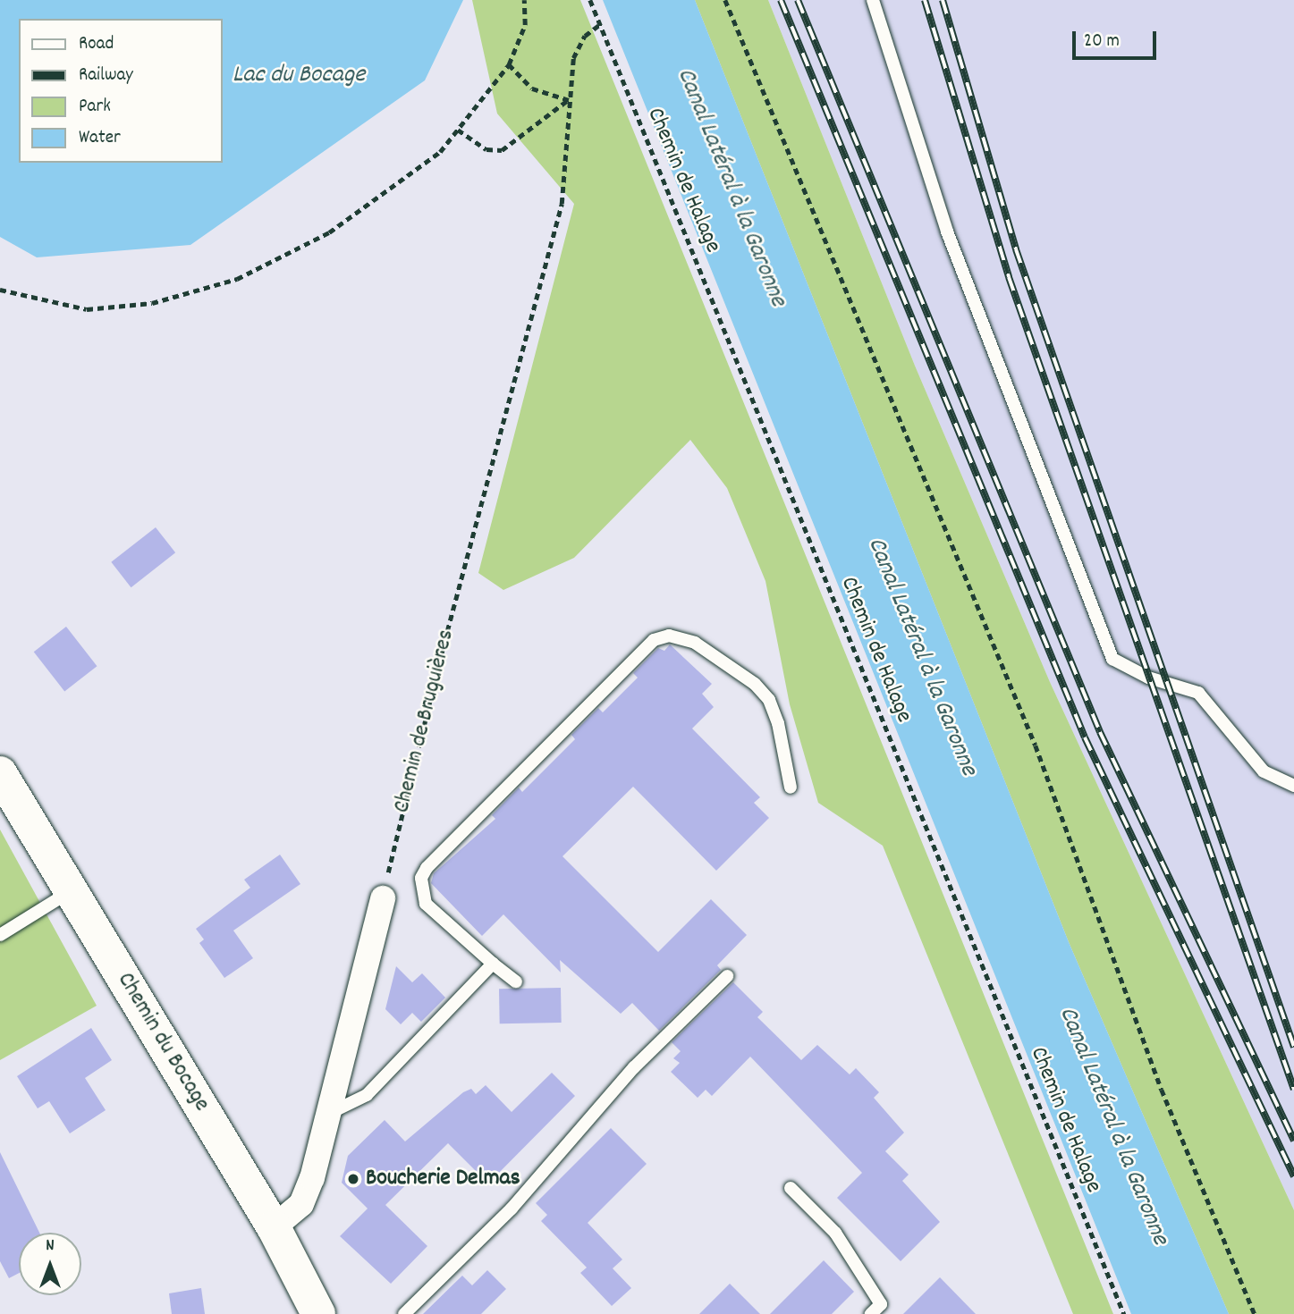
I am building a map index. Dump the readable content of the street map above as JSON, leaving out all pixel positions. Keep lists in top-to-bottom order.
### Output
{
  "streets": {
    "street": ["Chemin du Bocage"],
    "path": ["Chemin de Halage", "Chemin de Bruguières"]
  },
  "crossings": [
    ["Chemin de Halage", "Chemin de Bruguières"]
  ],
  "water": ["Lac du Bocage", "Canal Latéral à la Garonne"],
  "places": ["Boucherie Delmas"],
  "legend": [
    "Road",
    "Railway",
    "Park",
    "Water"
  ],
  "scale_bar": "20 m",
  "north": "top"
}
